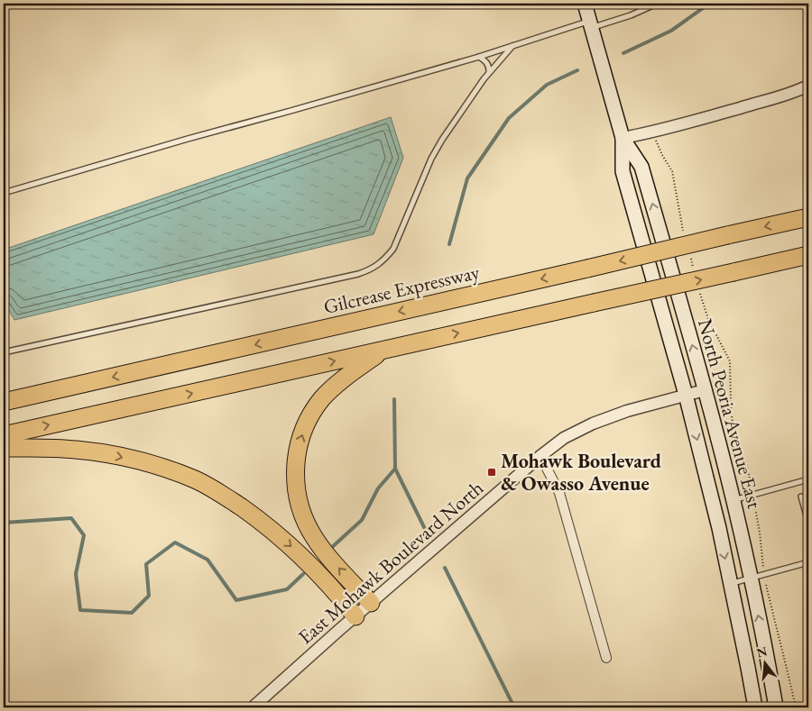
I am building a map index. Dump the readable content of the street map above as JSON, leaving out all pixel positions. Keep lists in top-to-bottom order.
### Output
{
  "streets": {
    "highway": ["Gilcrease Expressway"],
    "main road": ["North Peoria Avenue East"],
    "street": ["East Mohawk Boulevard North"]
  },
  "crossings": [
    ["North Peoria Avenue East", "East Mohawk Boulevard North"]
  ],
  "places": {
    "transit": ["Mohawk Boulevard & Owasso Avenue"]
  },
  "north": "top"
}
